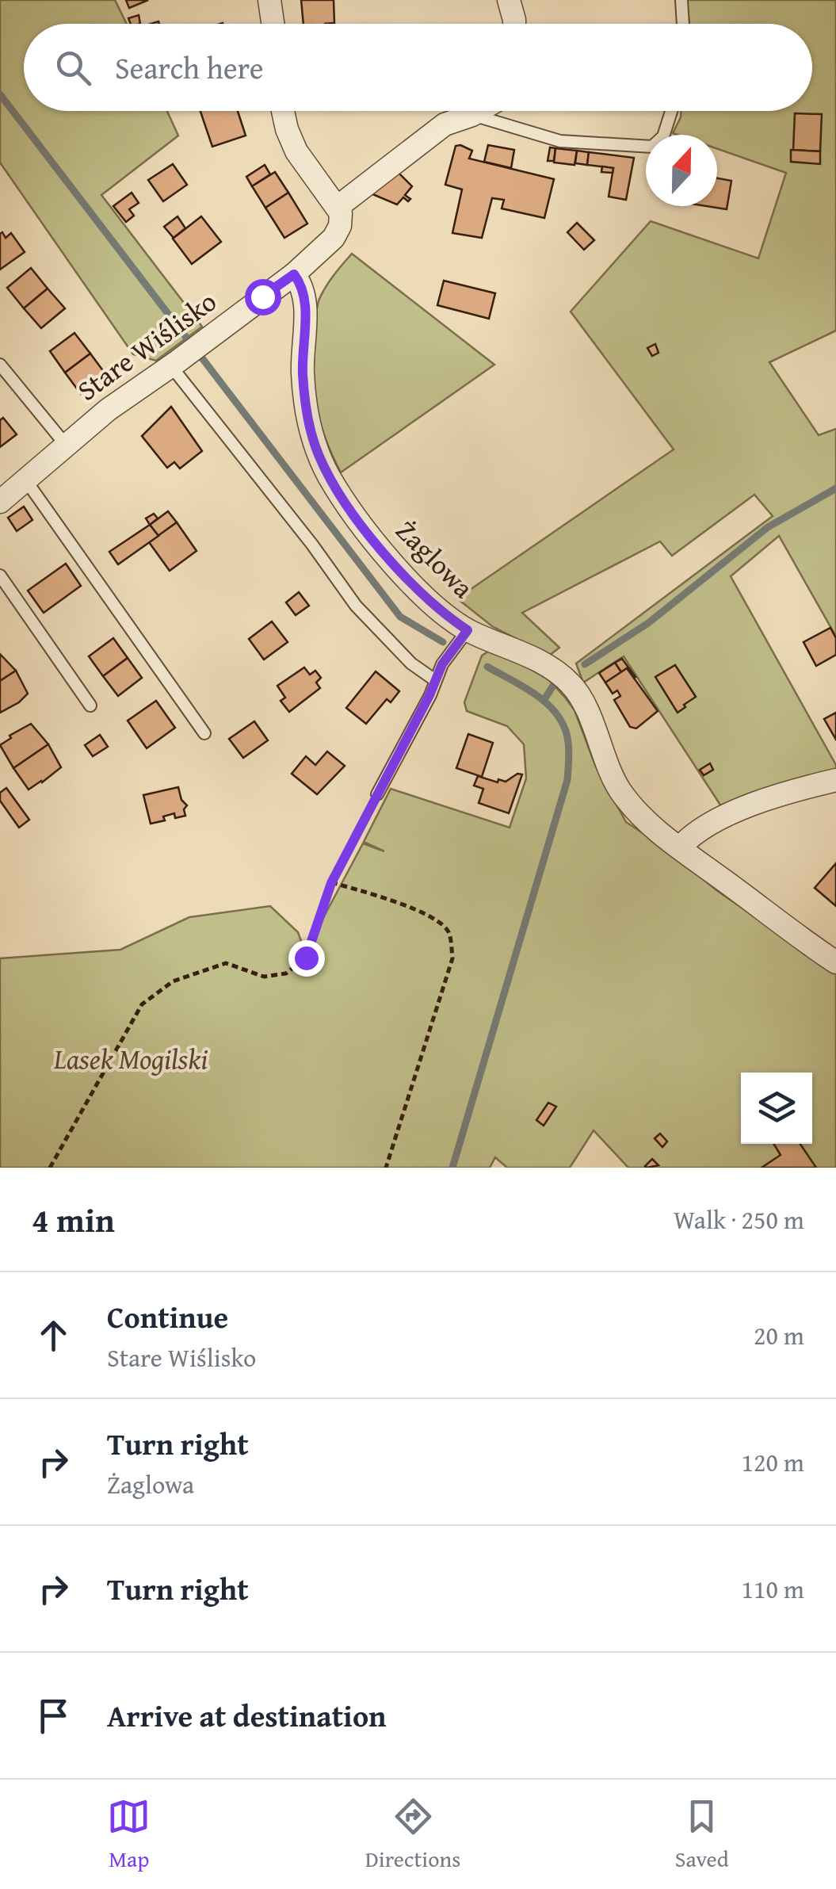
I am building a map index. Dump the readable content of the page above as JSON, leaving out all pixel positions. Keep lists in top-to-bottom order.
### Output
{
  "streets": {
    "street": ["Stare Wiślisko", "Żaglowa"]
  },
  "crossings": [
    ["Stare Wiślisko", "Żaglowa"]
  ],
  "parks": ["Lasek Mogilski"],
  "north": "top",
  "page": {
    "search": "Search here",
    "heading": ["4 min", "Walk · 250 m"],
    "list": [
      ["Continue", "Stare Wiślisko", "20 m"],
      ["Turn right", "Żaglowa", "120 m"],
      ["Turn right", "110 m"],
      "Arrive at destination"
    ],
    "nav": ["Map", "Directions", "Saved"]
  }
}
